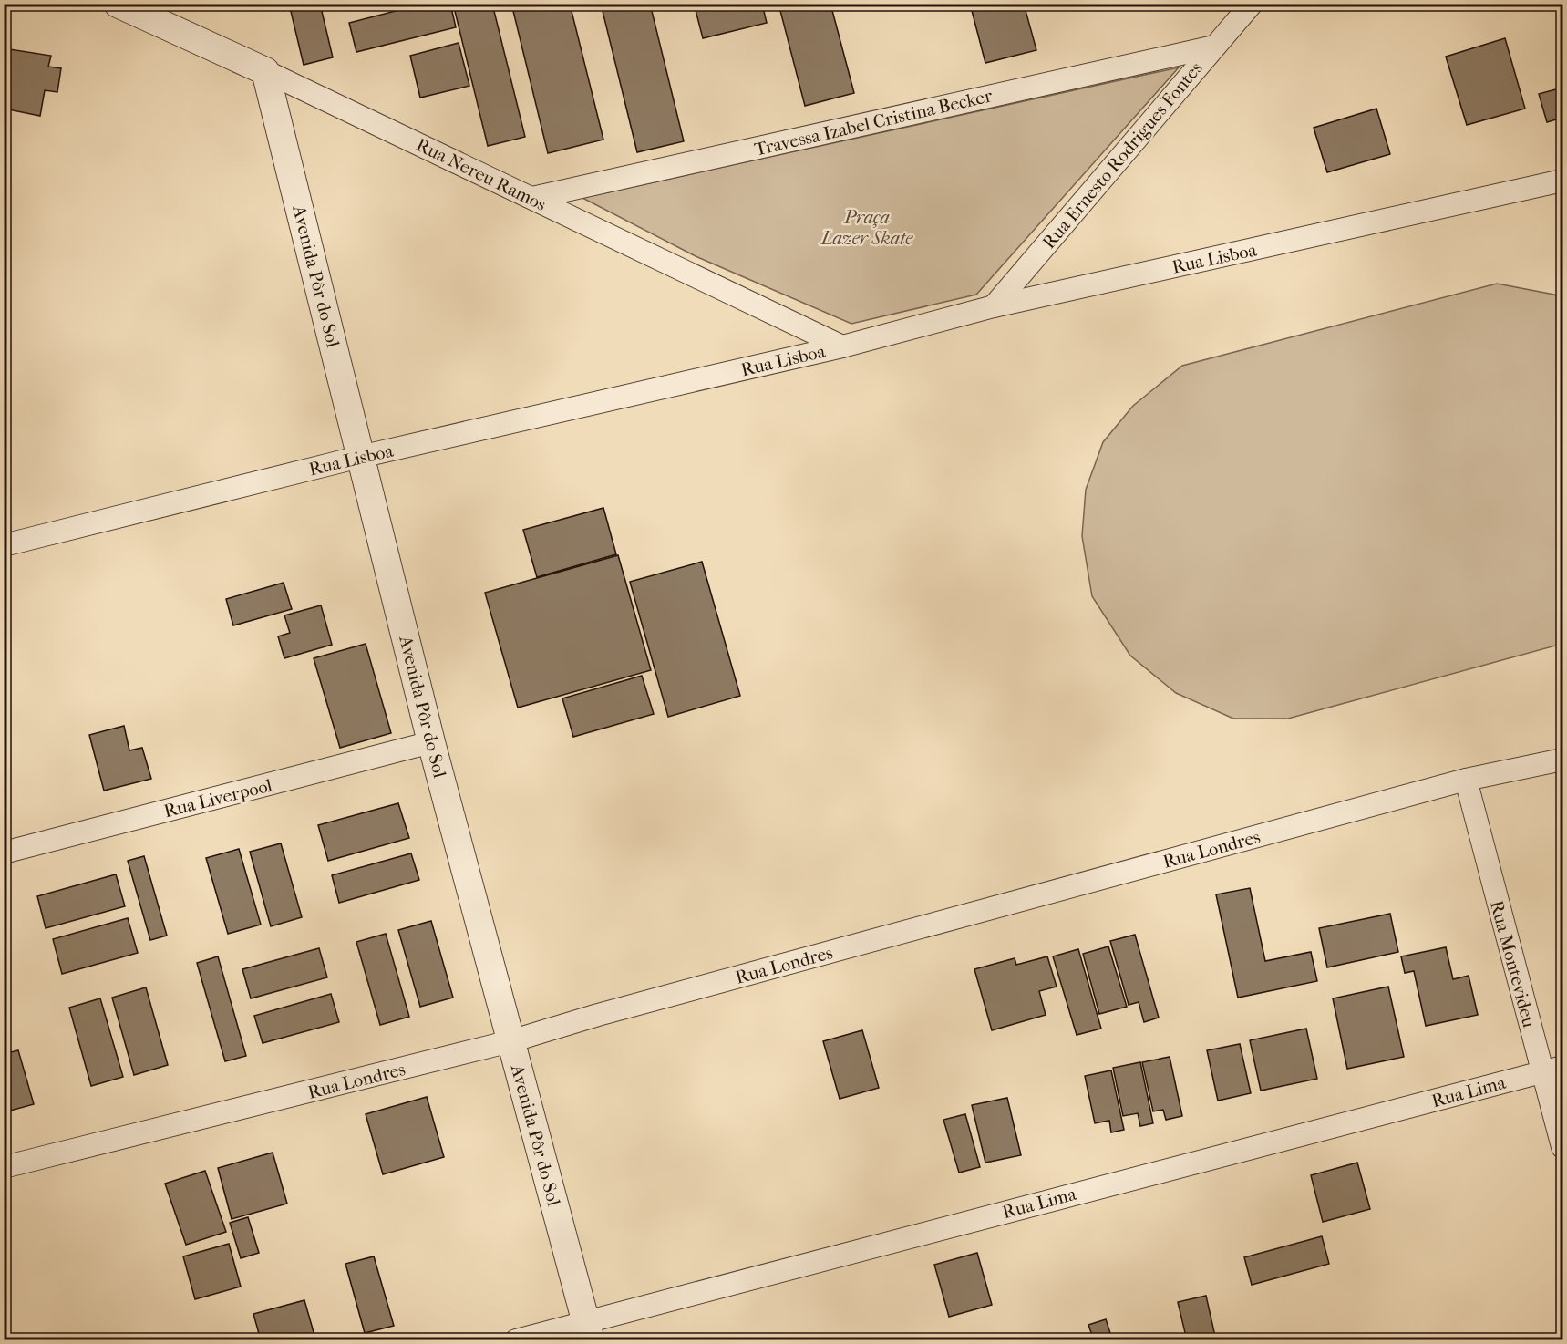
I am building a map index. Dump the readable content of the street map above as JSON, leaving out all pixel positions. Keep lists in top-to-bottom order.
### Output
{
  "streets": {
    "street": [
      "Travessa Izabel Cristina Becker",
      "Rua Ernesto Rodrigues Fontes",
      "Rua Nereu Ramos",
      "Rua Lisboa",
      "Avenida Pôr do Sol",
      "Rua Liverpool",
      "Rua Londres",
      "Rua Montevideu",
      "Rua Lima"
    ]
  },
  "crossings": [
    ["Travessa Izabel Cristina Becker", "Rua Ernesto Rodrigues Fontes"],
    ["Travessa Izabel Cristina Becker", "Rua Nereu Ramos"],
    ["Rua Ernesto Rodrigues Fontes", "Rua Lisboa"],
    ["Rua Nereu Ramos", "Rua Lisboa"],
    ["Rua Nereu Ramos", "Avenida Pôr do Sol"],
    ["Rua Lisboa", "Avenida Pôr do Sol"],
    ["Avenida Pôr do Sol", "Rua Liverpool"],
    ["Avenida Pôr do Sol", "Rua Londres"],
    ["Avenida Pôr do Sol", "Rua Lima"],
    ["Rua Londres", "Rua Montevideu"],
    ["Rua Montevideu", "Rua Lima"]
  ],
  "parks": ["Praça Lazer Skate"]
}
